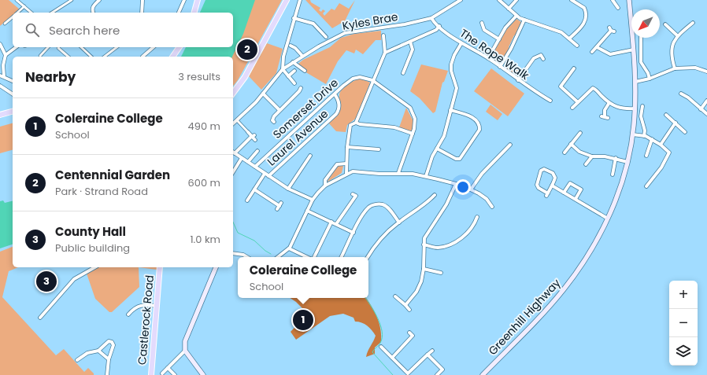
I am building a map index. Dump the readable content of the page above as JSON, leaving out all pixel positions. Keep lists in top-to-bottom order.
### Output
{
  "streets": {
    "main road": ["Greenhill Highway", "Castlerock Road"],
    "street": [
      "Kyles Brae",
      "The Rope Walk",
      "Somerset Drive",
      "Laurel Avenue"
    ]
  },
  "crossings": [
    ["Kyles Brae", "The Rope Walk"],
    ["Somerset Drive", "Laurel Avenue"]
  ],
  "north": "bottom left",
  "page": {
    "search": "Search here",
    "pins": ["2", "3", "1"],
    "heading": ["Nearby", "3 results"],
    "list": [
      {
        "mark": "1",
        "name": "Coleraine College",
        "note": "School",
        "value": "490 m"
      },
      {
        "mark": "2",
        "name": "Centennial Garden",
        "note": "Park · Strand Road",
        "value": "600 m"
      },
      {
        "mark": "3",
        "name": "County Hall",
        "note": "Public building",
        "value": "1.0 km"
      }
    ],
    "popup": ["Coleraine College", "School"],
    "map_buttons": ["+", "−"]
  }
}
